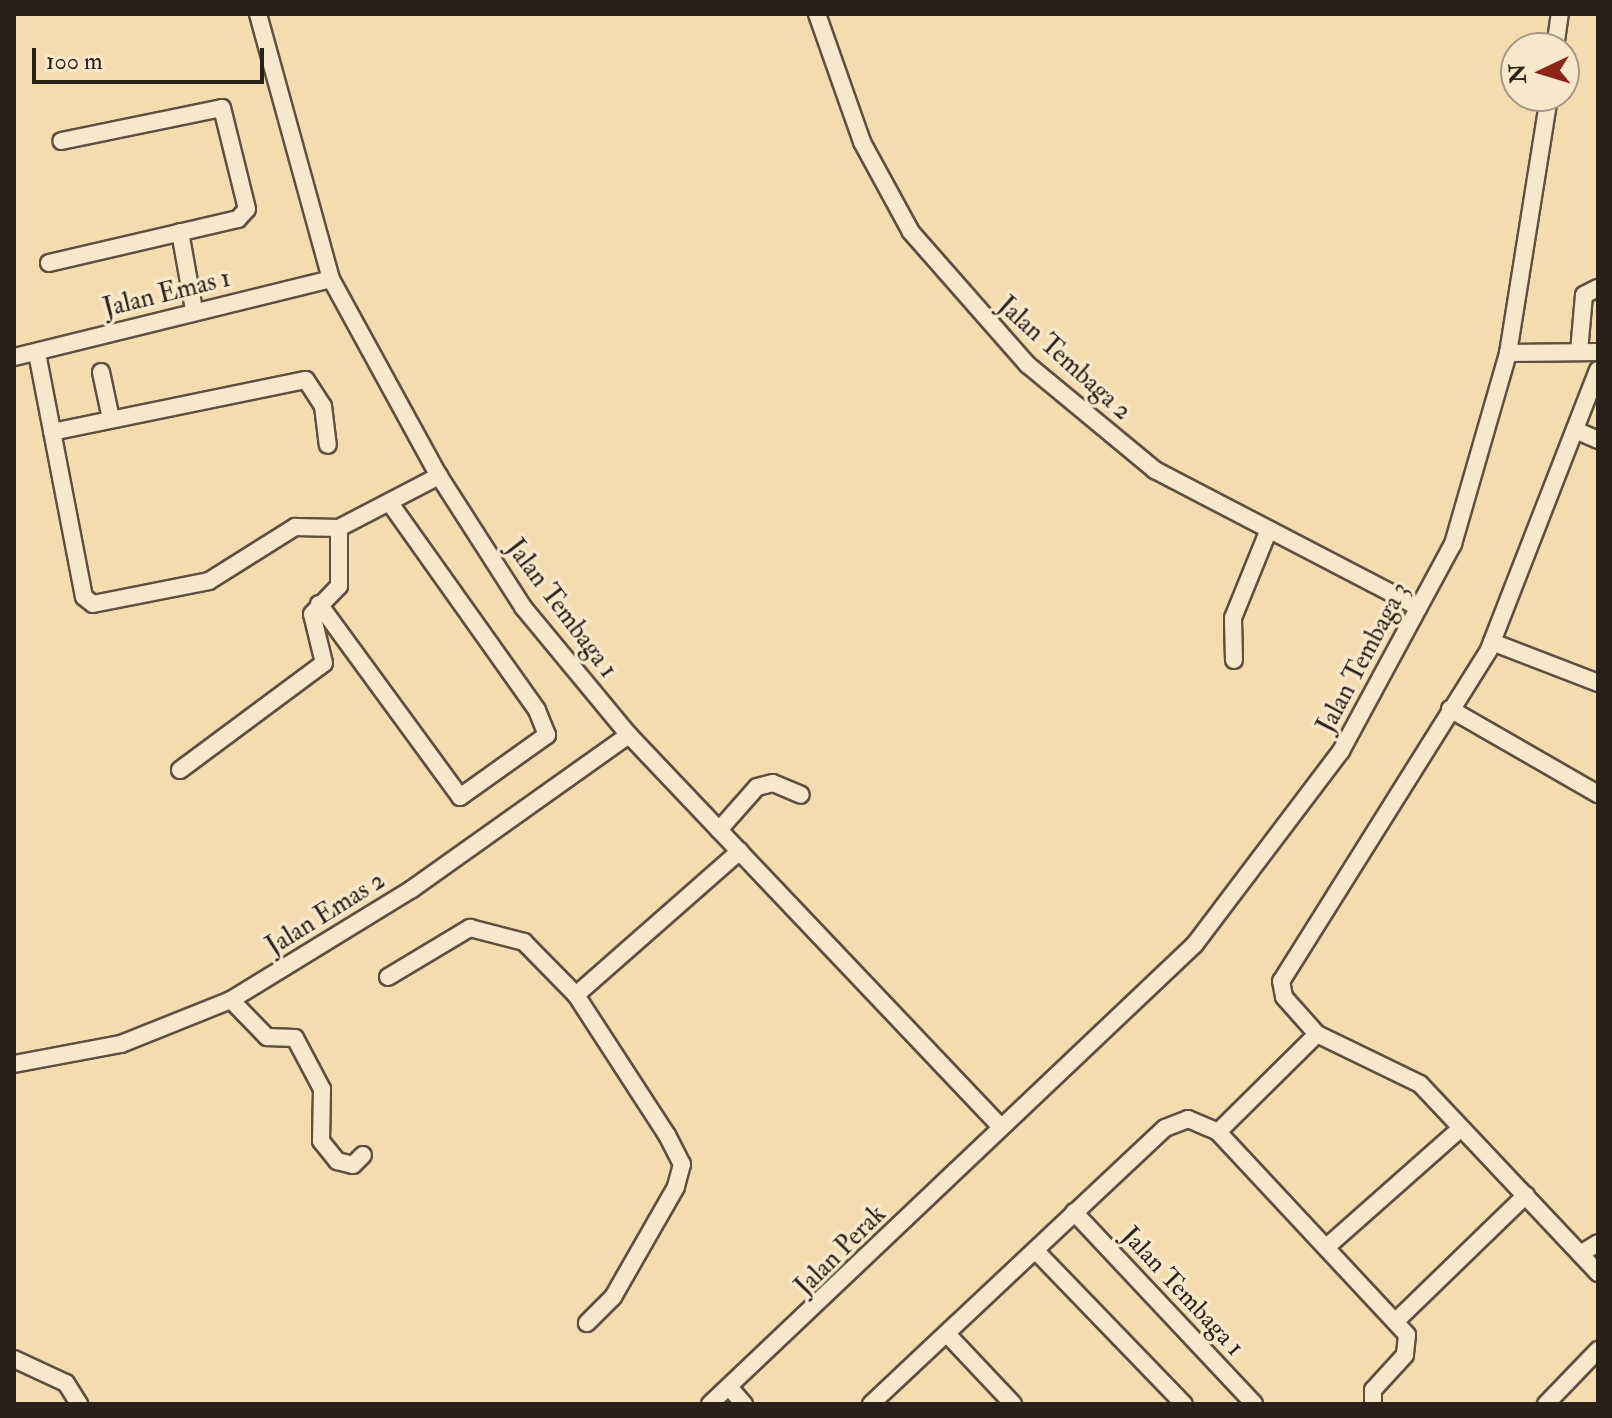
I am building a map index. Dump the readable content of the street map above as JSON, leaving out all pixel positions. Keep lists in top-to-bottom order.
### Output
{
  "streets": {
    "street": [
      "Jalan Emas 1",
      "Jalan Tembaga 2",
      "Jalan Tembaga 1",
      "Jalan Tembaga 3",
      "Jalan Emas 2",
      "Jalan Perak"
    ]
  },
  "crossings": [
    ["Jalan Emas 1", "Jalan Tembaga 1"],
    ["Jalan Tembaga 2", "Jalan Tembaga 3"],
    ["Jalan Tembaga 1", "Jalan Tembaga 3"],
    ["Jalan Tembaga 1", "Jalan Emas 2"],
    ["Jalan Tembaga 1", "Jalan Perak"],
    ["Jalan Tembaga 3", "Jalan Perak"]
  ],
  "scale_bar": "100 m",
  "north": "left"
}
